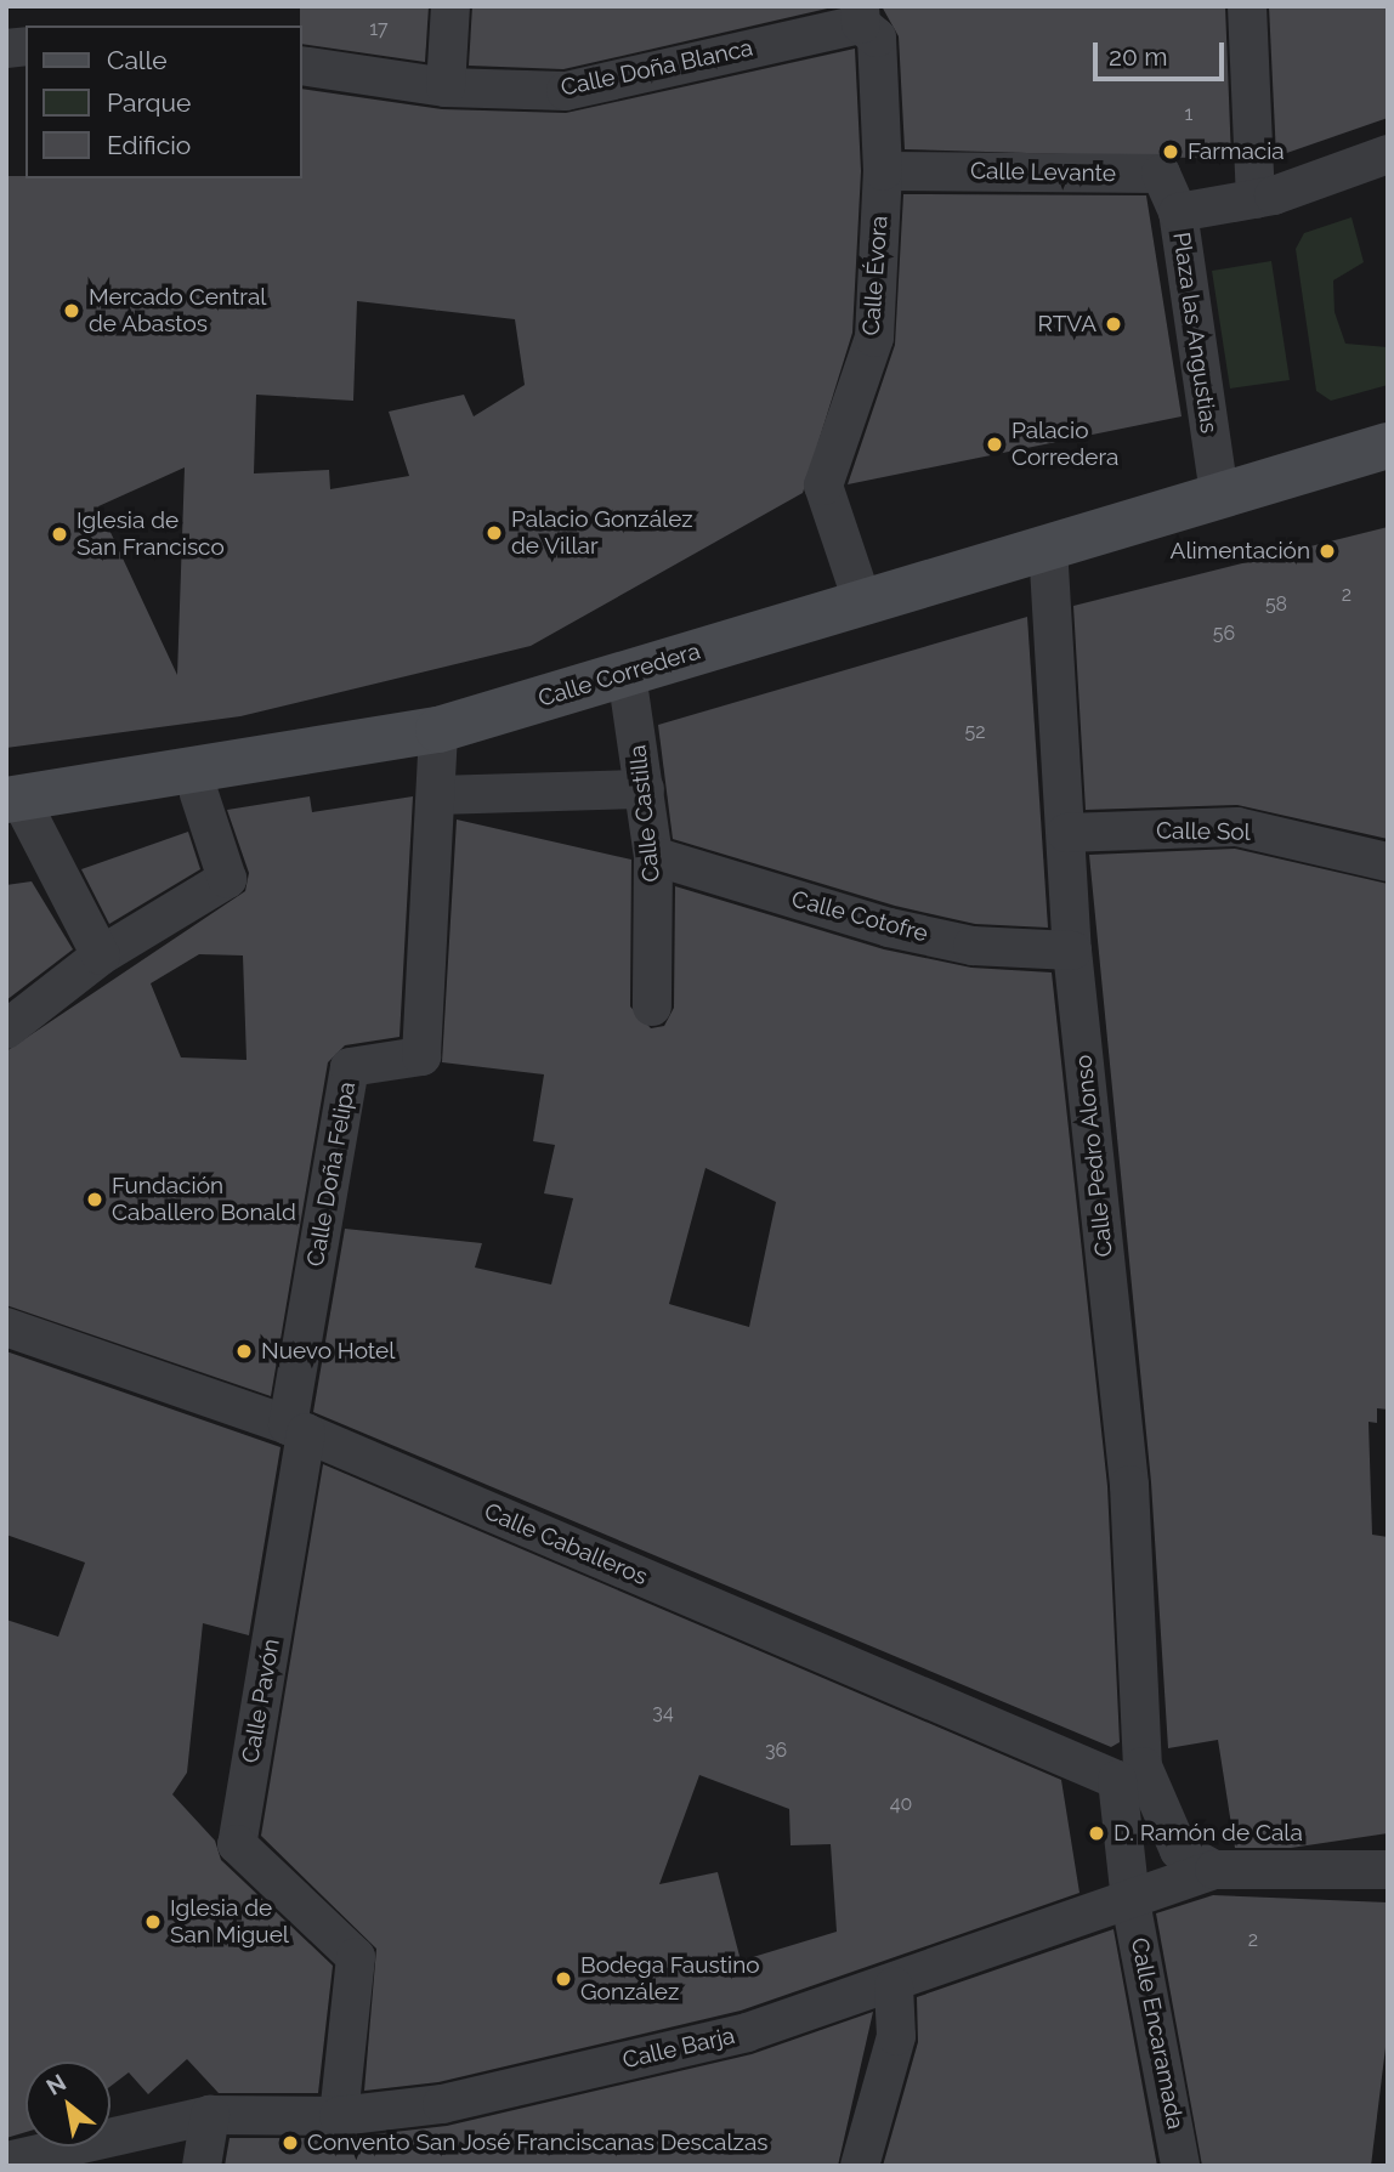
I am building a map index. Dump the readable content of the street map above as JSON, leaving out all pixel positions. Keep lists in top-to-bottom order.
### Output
{
  "streets": {
    "street": [
      "Calle Doña Blanca",
      "Calle Levante",
      "Calle Évora",
      "Plaza las Angustias",
      "Calle Corredera",
      "Calle Castilla",
      "Calle Sol",
      "Calle Cotofre",
      "Calle Pedro Alonso",
      "Calle Doña Felipa",
      "Calle Caballeros",
      "Calle Pavón",
      "Calle Encaramada",
      "Calle Barja"
    ]
  },
  "crossings": [
    ["Calle Doña Blanca", "Calle Évora"],
    ["Calle Levante", "Calle Évora"],
    ["Calle Levante", "Plaza las Angustias"],
    ["Plaza las Angustias", "Calle Corredera"],
    ["Calle Corredera", "Calle Castilla"],
    ["Calle Corredera", "Calle Pedro Alonso"],
    ["Calle Corredera", "Calle Doña Felipa"],
    ["Calle Castilla", "Calle Cotofre"],
    ["Calle Sol", "Calle Pedro Alonso"],
    ["Calle Cotofre", "Calle Pedro Alonso"],
    ["Calle Pedro Alonso", "Calle Caballeros"],
    ["Calle Pedro Alonso", "Calle Encaramada"],
    ["Calle Pedro Alonso", "Calle Barja"],
    ["Calle Doña Felipa", "Calle Caballeros"],
    ["Calle Doña Felipa", "Calle Pavón"],
    ["Calle Caballeros", "Calle Pavón"],
    ["Calle Pavón", "Calle Barja"],
    ["Calle Encaramada", "Calle Barja"]
  ],
  "places": [
    "Farmacia",
    "Mercado Central de Abastos",
    "RTVA",
    "Palacio Corredera",
    "Palacio González de Villar",
    "Iglesia de San Francisco",
    "Alimentación",
    "Fundación Caballero Bonald",
    "Nuevo Hotel",
    "D. Ramón de Cala",
    "Iglesia de San Miguel",
    "Bodega Faustino González",
    "Convento San José Franciscanas Descalzas"
  ],
  "house_numbers": [
    "17",
    "1",
    "2",
    "58",
    "56",
    "52",
    "34",
    "36",
    "40",
    "2"
  ],
  "legend": ["Calle", "Parque", "Edificio"],
  "scale_bar": "20 m",
  "north": "top left"
}
